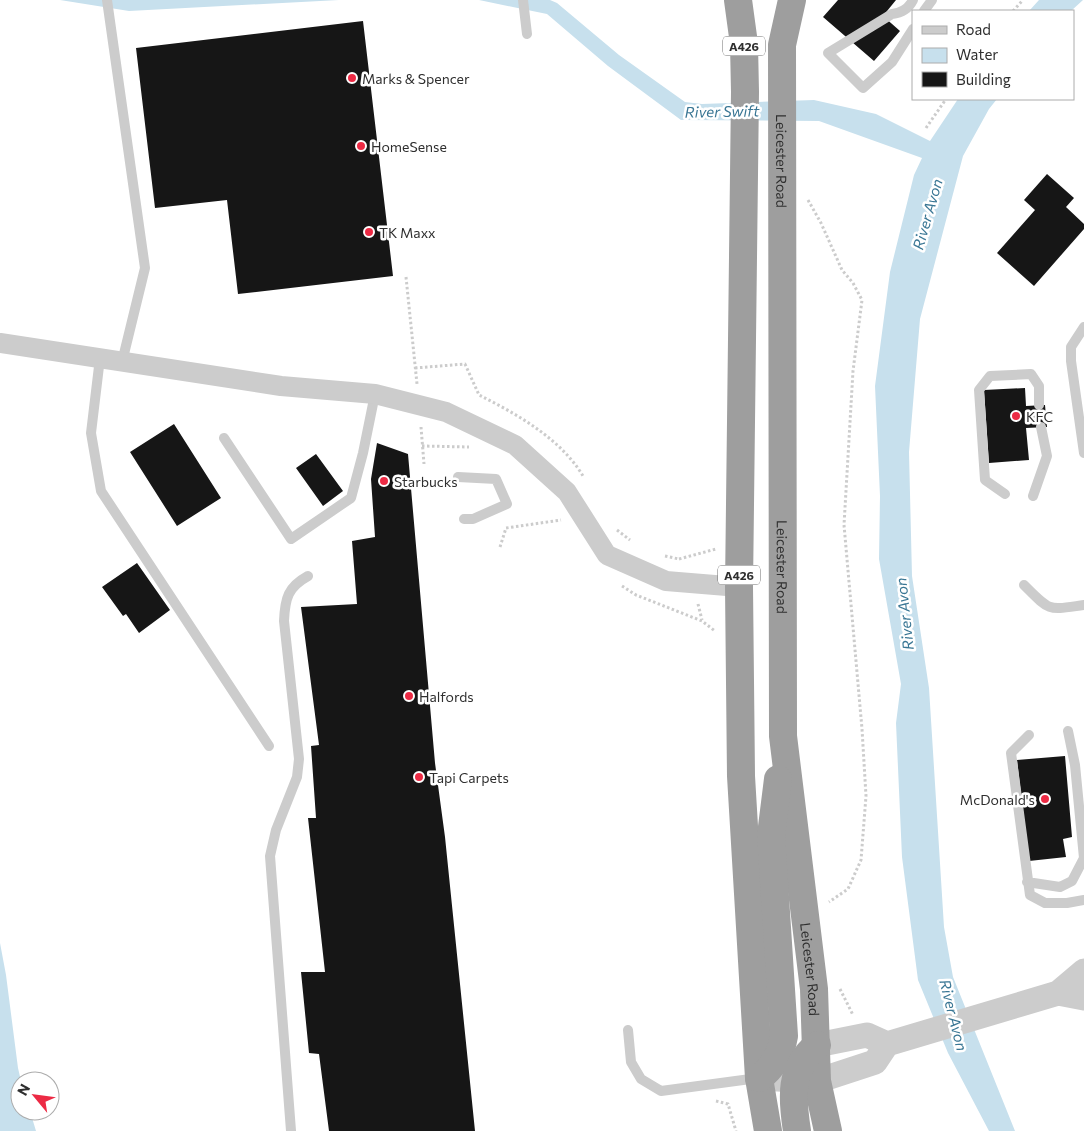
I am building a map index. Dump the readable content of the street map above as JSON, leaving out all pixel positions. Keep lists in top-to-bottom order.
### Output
{
  "streets": {
    "highway": ["A426", "Leicester Road"]
  },
  "water": ["River Swift", "River Avon"],
  "places": [
    "Marks & Spencer",
    "HomeSense",
    "TK Maxx",
    "KFC",
    "Starbucks",
    "Halfords",
    "Tapi Carpets",
    "McDonald's"
  ],
  "legend": ["Road", "Water", "Building"],
  "north": "top left"
}
